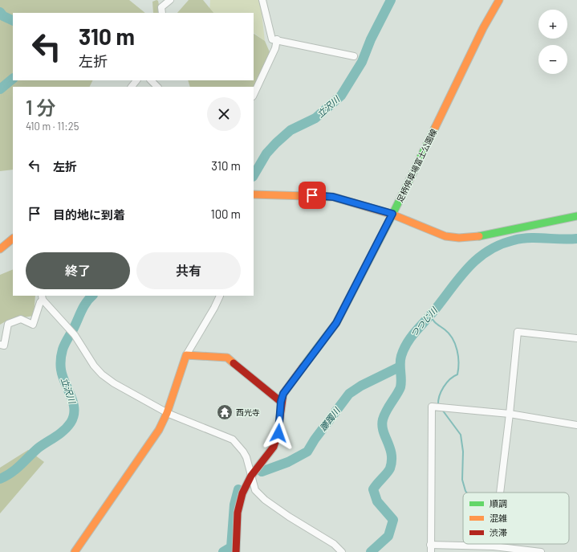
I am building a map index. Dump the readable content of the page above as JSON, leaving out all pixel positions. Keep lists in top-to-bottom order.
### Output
{
  "streets": {
    "street": ["足柄停車場富士公園線"]
  },
  "water": ["立沢川", "つつじ川", "躑躅川"],
  "places": {
    "temple": ["西光寺"]
  },
  "legend": ["順調", "混雑", "渋滞"],
  "page": {
    "map_buttons": ["+", "−"],
    "turn": ["310 m", "左折"],
    "heading": ["1 分", "410 m · 11:25"],
    "list": [
      {
        "name": "左折",
        "value": "310 m"
      },
      {
        "name": "目的地に到着",
        "value": "100 m"
      }
    ],
    "buttons": ["終了", "共有"]
  }
}
